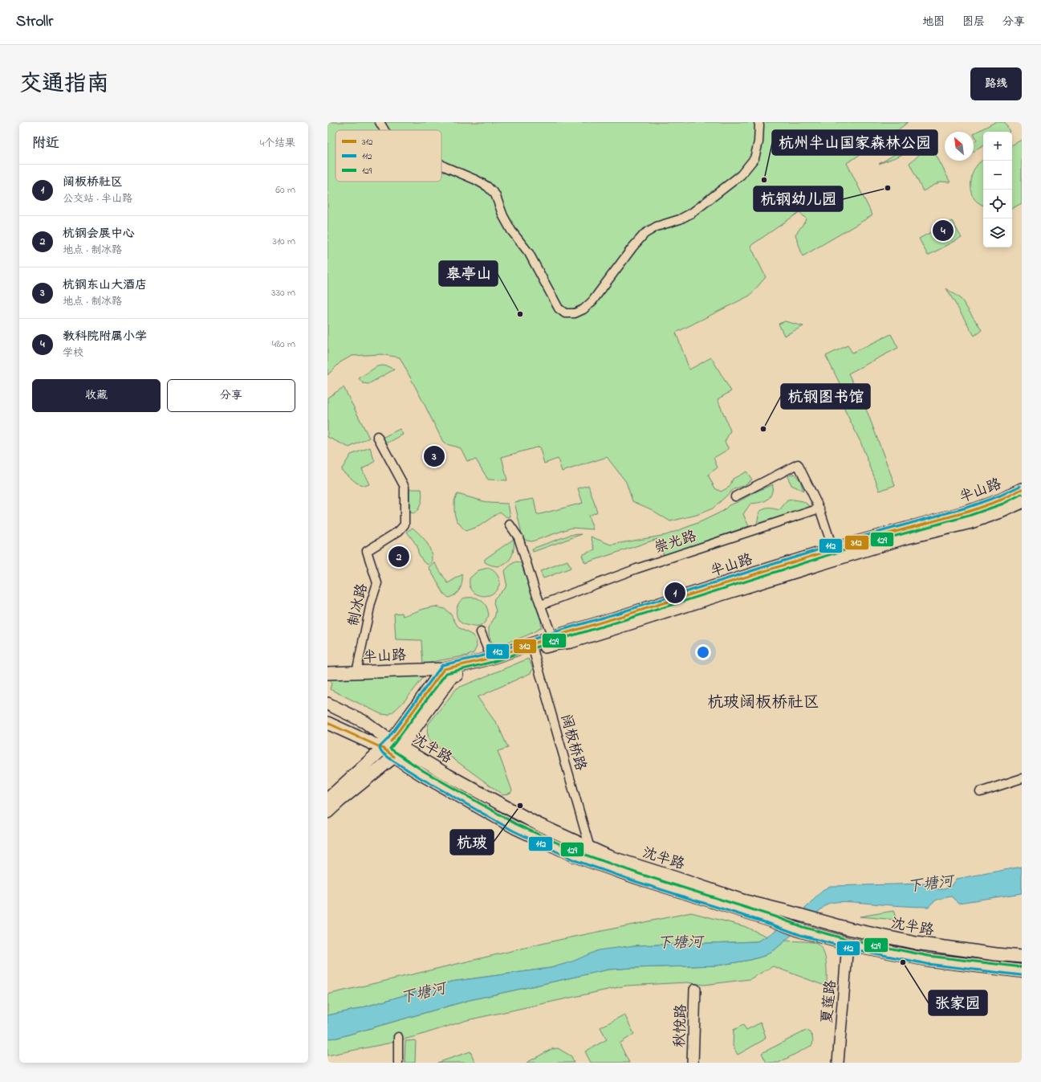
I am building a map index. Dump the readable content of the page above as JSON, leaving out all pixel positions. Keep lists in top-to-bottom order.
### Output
{
  "streets": {
    "main road": ["半山路", "沈半路"],
    "street": [
      "崇光路",
      "制冰路",
      "阔板桥路",
      "夏莲路",
      "秋悦路"
    ]
  },
  "crossings": [
    ["半山路", "制冰路"],
    ["半山路", "阔板桥路"],
    ["阔板桥路", "沈半路"],
    ["沈半路", "夏莲路"]
  ],
  "districts": ["杭玻阔板桥社区"],
  "water": ["下塘河"],
  "places": [
    "杭州半山国家森林公园",
    "杭钢幼儿园",
    "皋亭山",
    "杭钢图书馆",
    "杭玻",
    "张家园"
  ],
  "lines": ["transit line 112", "transit line 312", "transit line 129"],
  "legend": ["312", "112", "129"],
  "north": "top left",
  "page": {
    "header": "Strollr",
    "nav": ["地图", "图层", "分享"],
    "title": "交通指南",
    "buttons": [
      "路线",
      ["收藏", "分享"]
    ],
    "heading": ["附近", "4个结果"],
    "map_buttons": ["+", "−"],
    "list": [
      {
        "mark": "1",
        "name": "阔板桥社区",
        "note": "公交站 · 半山路",
        "value": "60 m"
      },
      {
        "mark": "2",
        "name": "杭钢会展中心",
        "note": "地点 · 制冰路",
        "value": "310 m"
      },
      {
        "mark": "3",
        "name": "杭钢东山大酒店",
        "note": "地点 · 制冰路",
        "value": "330 m"
      },
      {
        "mark": "4",
        "name": "教科院附属小学",
        "note": "学校",
        "value": "480 m"
      }
    ],
    "pins": [
      "4",
      "3",
      "2",
      "1"
    ]
  }
}
